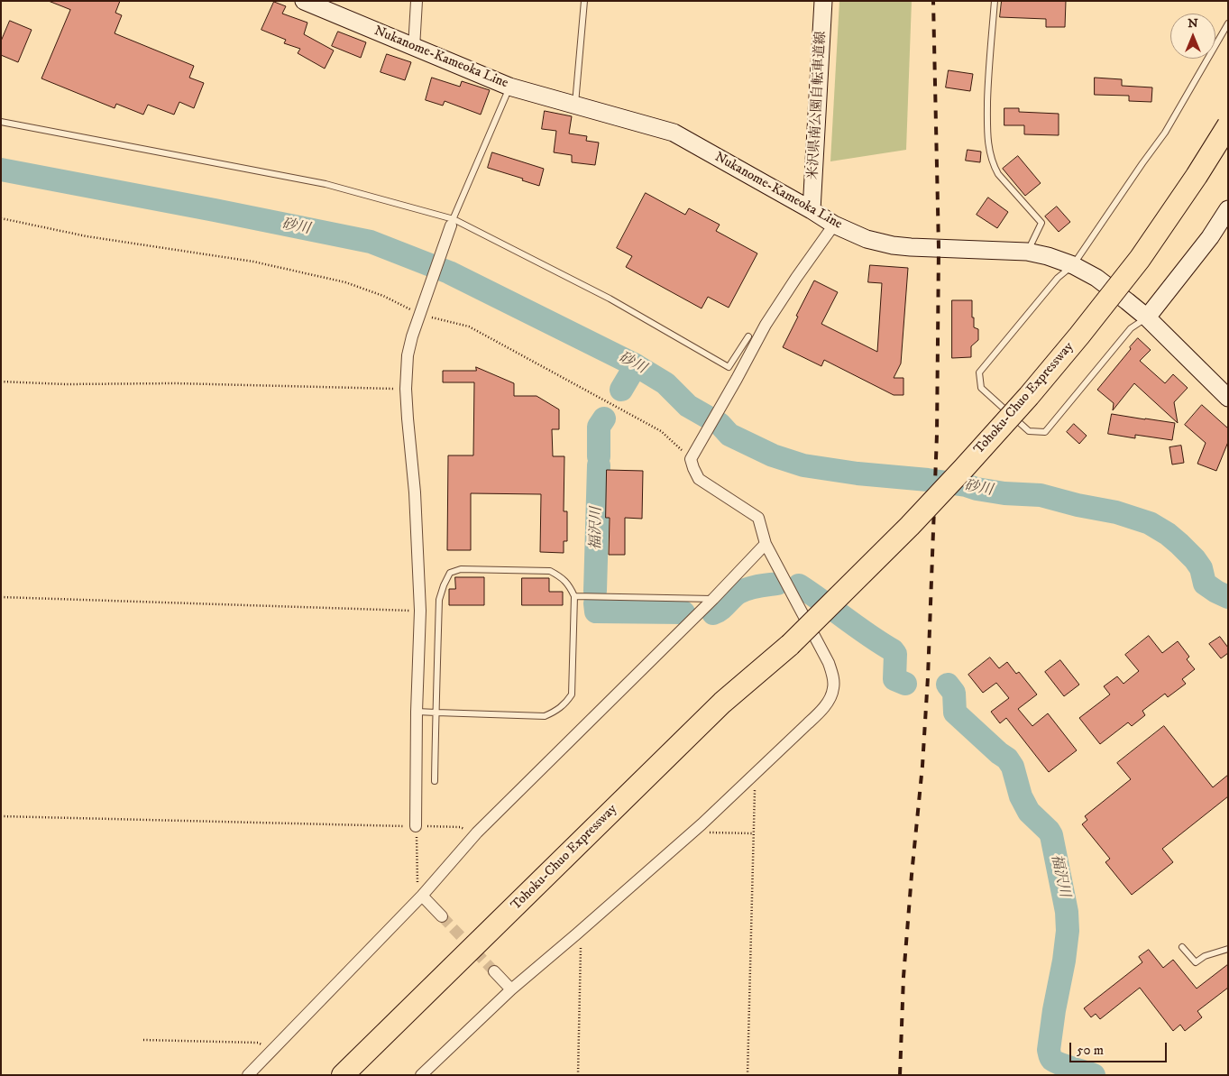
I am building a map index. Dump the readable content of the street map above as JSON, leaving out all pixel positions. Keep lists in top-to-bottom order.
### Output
{
  "streets": {
    "highway": ["Tohoku-Chuo Expressway"],
    "main road": ["Nukanome-Kameoka Line", "米沢県南公園自転車道線"]
  },
  "crossings": [
    ["Nukanome-Kameoka Line", "米沢県南公園自転車道線"]
  ],
  "water": ["砂川", "福沢川"],
  "scale_bar": "50 m",
  "north": "top"
}
